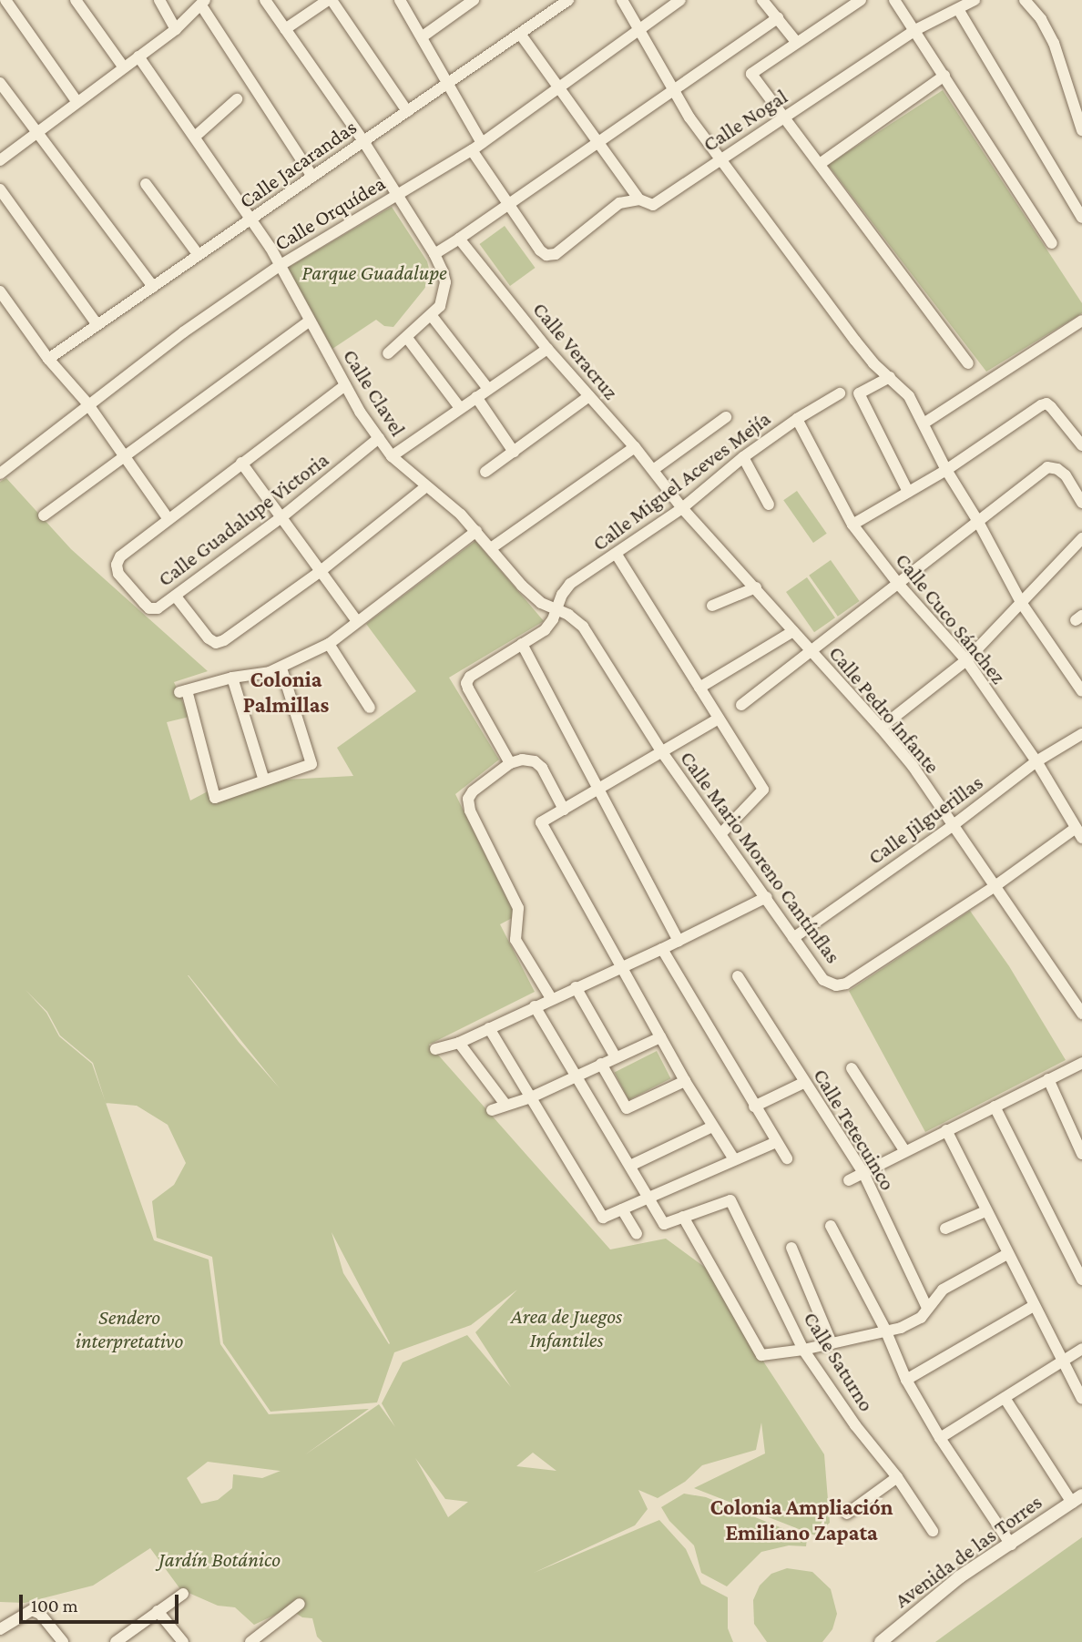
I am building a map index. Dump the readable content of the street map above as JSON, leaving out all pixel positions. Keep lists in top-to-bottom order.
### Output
{
  "streets": {
    "street": [
      "Calle Nogal",
      "Calle Jacarandas",
      "Calle Orquídea",
      "Calle Veracruz",
      "Calle Clavel",
      "Calle Miguel Aceves Mejía",
      "Calle Guadalupe Victoria",
      "Calle Cuco Sánchez",
      "Calle Pedro Infante",
      "Calle Jilguerillas",
      "Calle Mario Moreno Cantínflas",
      "Calle Tetecuinco",
      "Calle Saturno",
      "Avenida de las Torres"
    ]
  },
  "crossings": [
    ["Calle Jacarandas", "Calle Clavel"],
    ["Calle Orquídea", "Calle Clavel"],
    ["Calle Veracruz", "Calle Miguel Aceves Mejía"],
    ["Calle Veracruz", "Calle Pedro Infante"],
    ["Calle Clavel", "Calle Miguel Aceves Mejía"],
    ["Calle Clavel", "Calle Guadalupe Victoria"],
    ["Calle Clavel", "Calle Mario Moreno Cantínflas"],
    ["Calle Miguel Aceves Mejía", "Calle Cuco Sánchez"],
    ["Calle Miguel Aceves Mejía", "Calle Pedro Infante"],
    ["Calle Miguel Aceves Mejía", "Calle Mario Moreno Cantínflas"],
    ["Calle Cuco Sánchez", "Calle Jilguerillas"],
    ["Calle Cuco Sánchez", "Calle Mario Moreno Cantínflas"],
    ["Calle Pedro Infante", "Calle Jilguerillas"],
    ["Calle Pedro Infante", "Calle Mario Moreno Cantínflas"],
    ["Calle Jilguerillas", "Calle Mario Moreno Cantínflas"]
  ],
  "districts": ["Colonia Palmillas", "Colonia Ampliación Emiliano Zapata"],
  "parks": [
    "Parque Guadalupe",
    "Area de Juegos Infantiles",
    "Sendero interpretativo",
    "Jardín Botánico"
  ],
  "scale_bar": "100 m"
}
